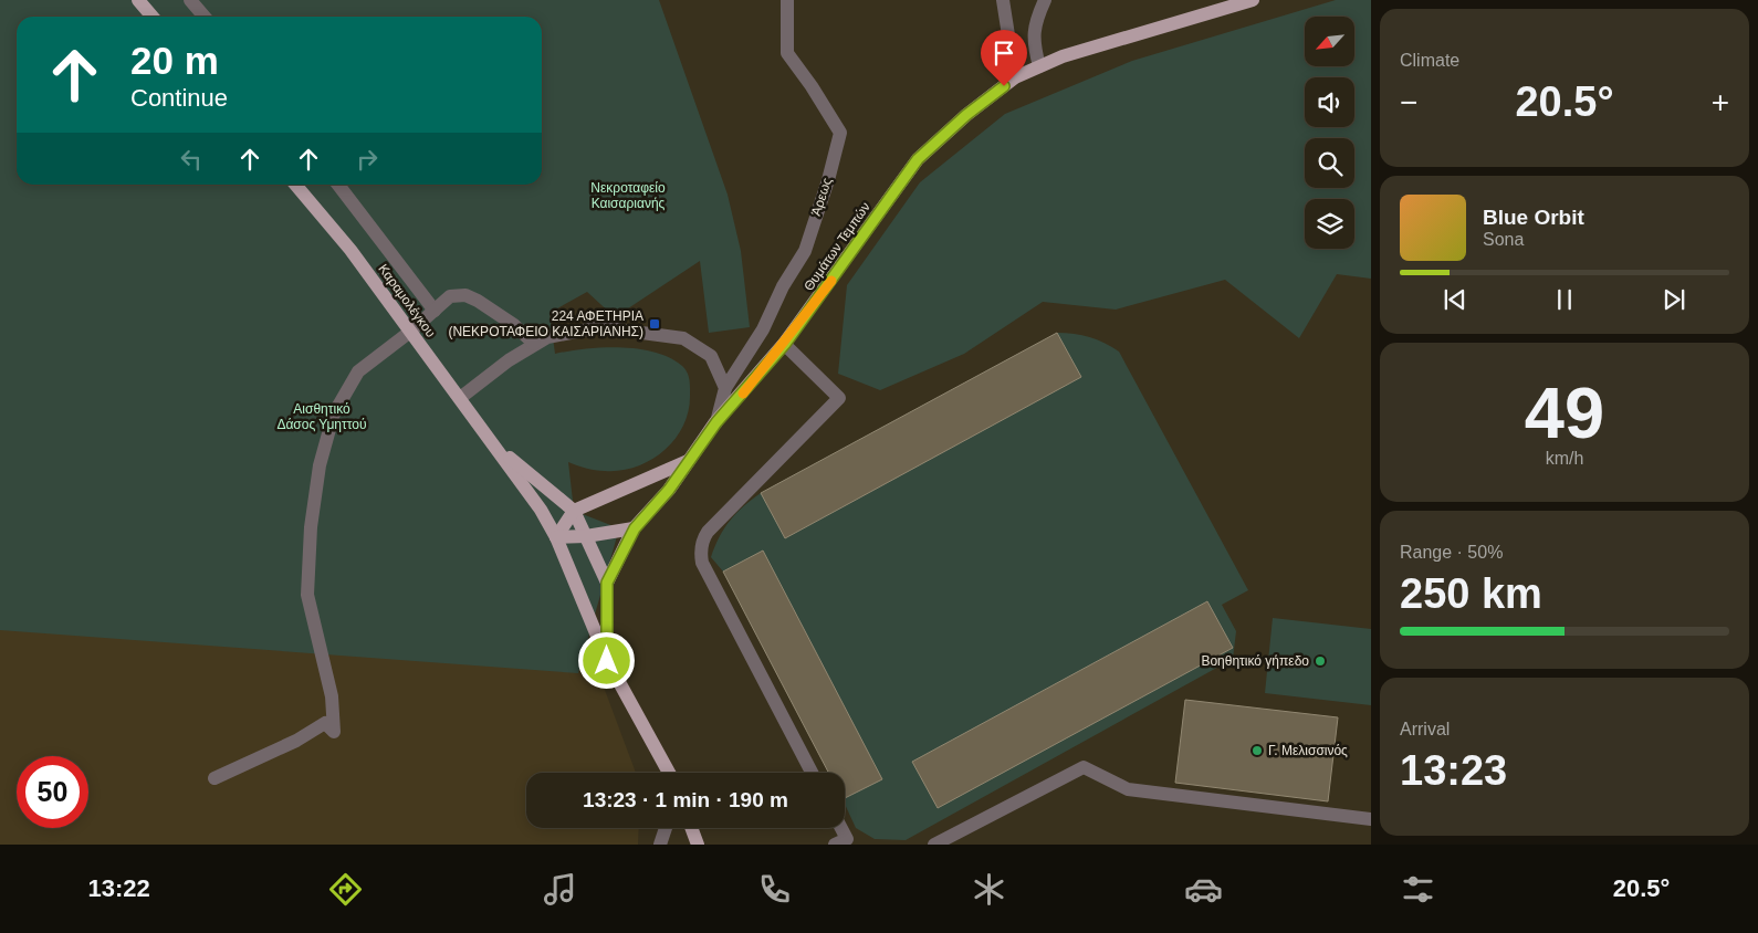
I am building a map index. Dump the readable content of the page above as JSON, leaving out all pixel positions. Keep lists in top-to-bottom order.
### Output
{
  "streets": {
    "main road": ["Θυμάτων Τεμπών", "Καραμολέγκου"],
    "street": ["Άρεως"]
  },
  "parks": ["Νεκροταφείο Καισαριανής", "Αισθητικό Δάσος Υμηττού"],
  "places": {
    "transit": ["224 ΑΦΕΤΗΡΙΑ (ΝΕΚΡΟΤΑΦΕΙΟ ΚΑΙΣΑΡΙΑΝΗΣ)"],
    "other": ["Βοηθητικό γήπεδο", "Γ. Μελισσινός"]
  },
  "north": "bottom left",
  "page": {
    "tile": [
      "Climate",
      ["49", "km/h"],
      ["Range · 50%", "250 km"],
      ["Arrival", "13:23"]
    ],
    "turn": ["20 m", "Continue"],
    "heat": ["−", "20.5°", "+"],
    "song": ["Blue Orbit", "Sona"],
    "limit": "50",
    "trip": "13:23 · 1 min · 190 m",
    "tabs": ["13:22", "20.5°"]
  }
}
